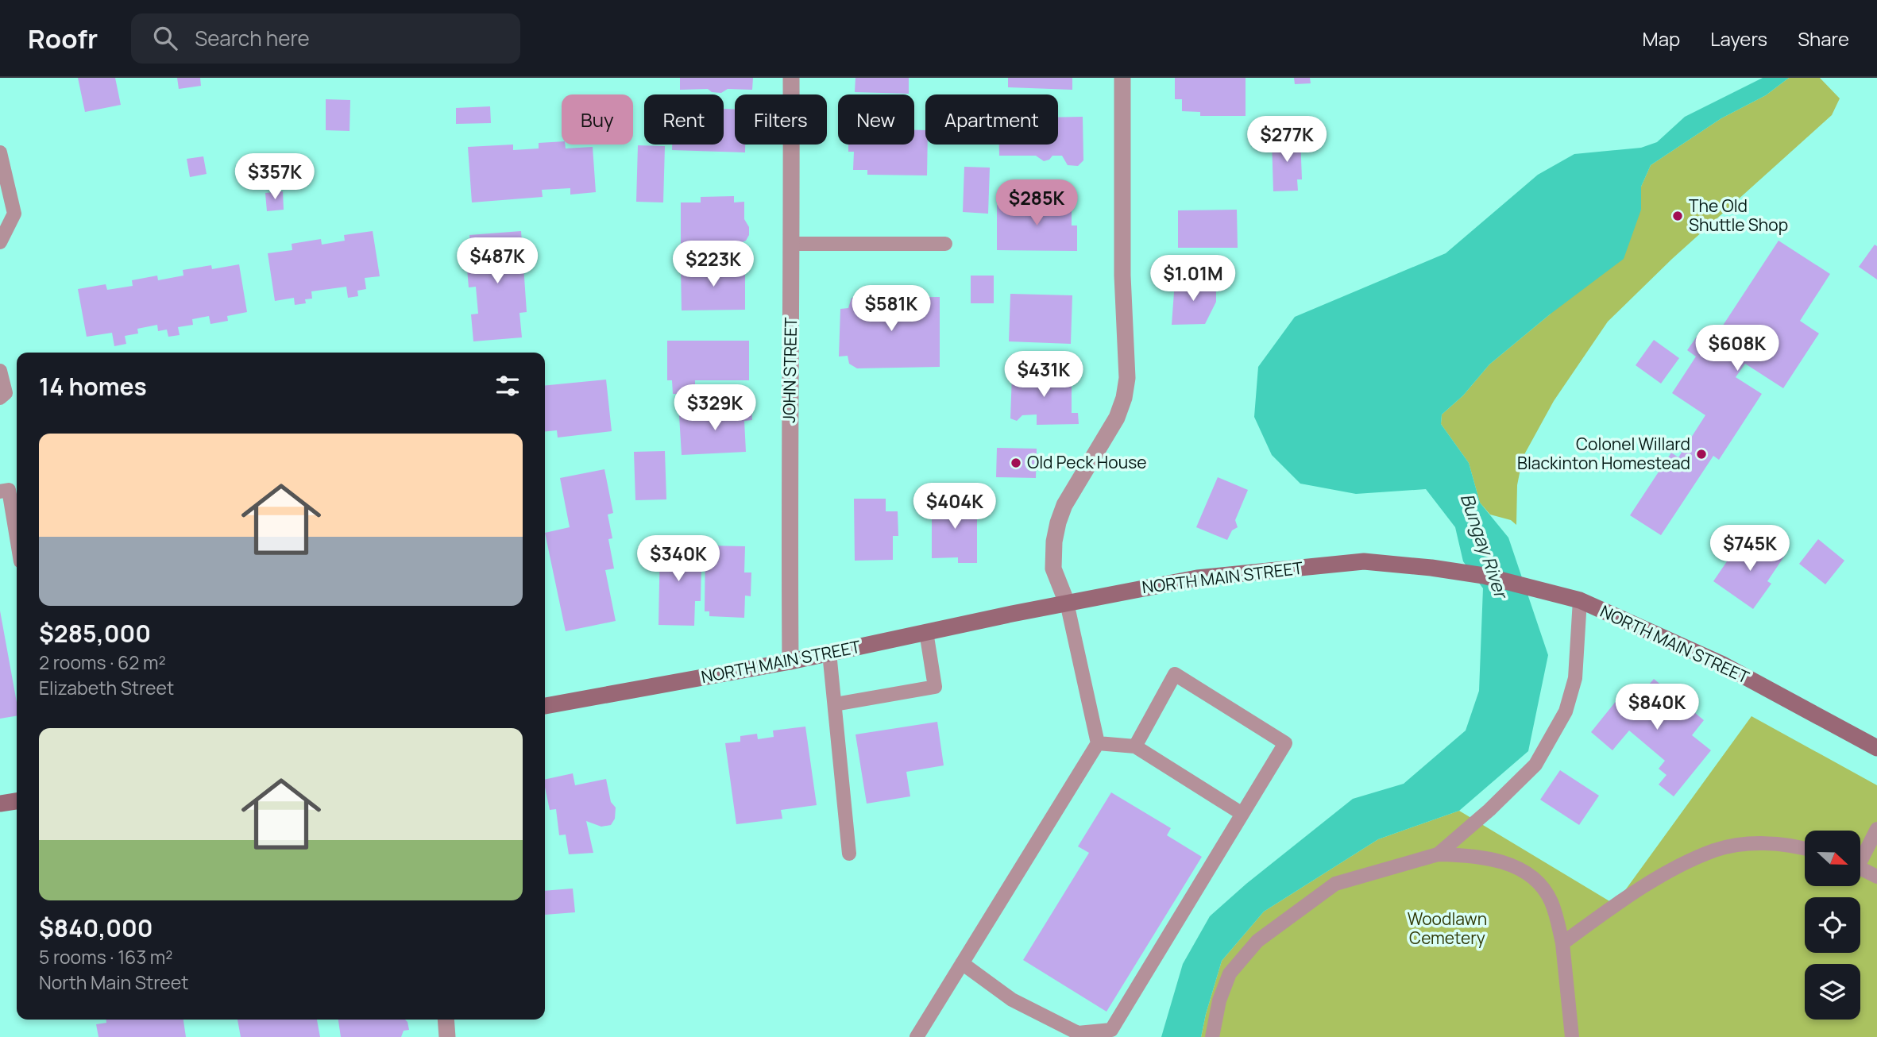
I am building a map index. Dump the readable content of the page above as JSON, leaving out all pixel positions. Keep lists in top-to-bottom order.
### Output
{
  "streets": {
    "main road": ["NORTH MAIN STREET"],
    "street": ["JOHN STREET"]
  },
  "crossings": [
    ["JOHN STREET", "NORTH MAIN STREET"]
  ],
  "water": ["Bungay River"],
  "parks": ["Woodlawn Cemetery"],
  "places": ["The Old Shuttle Shop", "Colonel Willard Blackinton Homestead", "Old Peck House"],
  "north": "right",
  "page": {
    "header": "Roofr",
    "search": "Search here",
    "nav": ["Map", "Layers", "Share"],
    "chip": [
      "Buy",
      "Rent",
      "Filters",
      "New",
      "Apartment"
    ],
    "price": [
      "$277K",
      "$357K",
      "$285K",
      "$487K",
      "$223K",
      "$1.01M",
      "$581K",
      "$608K",
      "$431K",
      "$329K",
      "$404K",
      "$745K",
      "$340K",
      "$840K"
    ],
    "heading": "14 homes",
    "list": [
      {
        "name": "$285,000",
        "note": "2 rooms · 62 m² · Elizabeth Street"
      },
      {
        "name": "$840,000",
        "note": "5 rooms · 163 m² · North Main Street"
      }
    ]
  }
}
